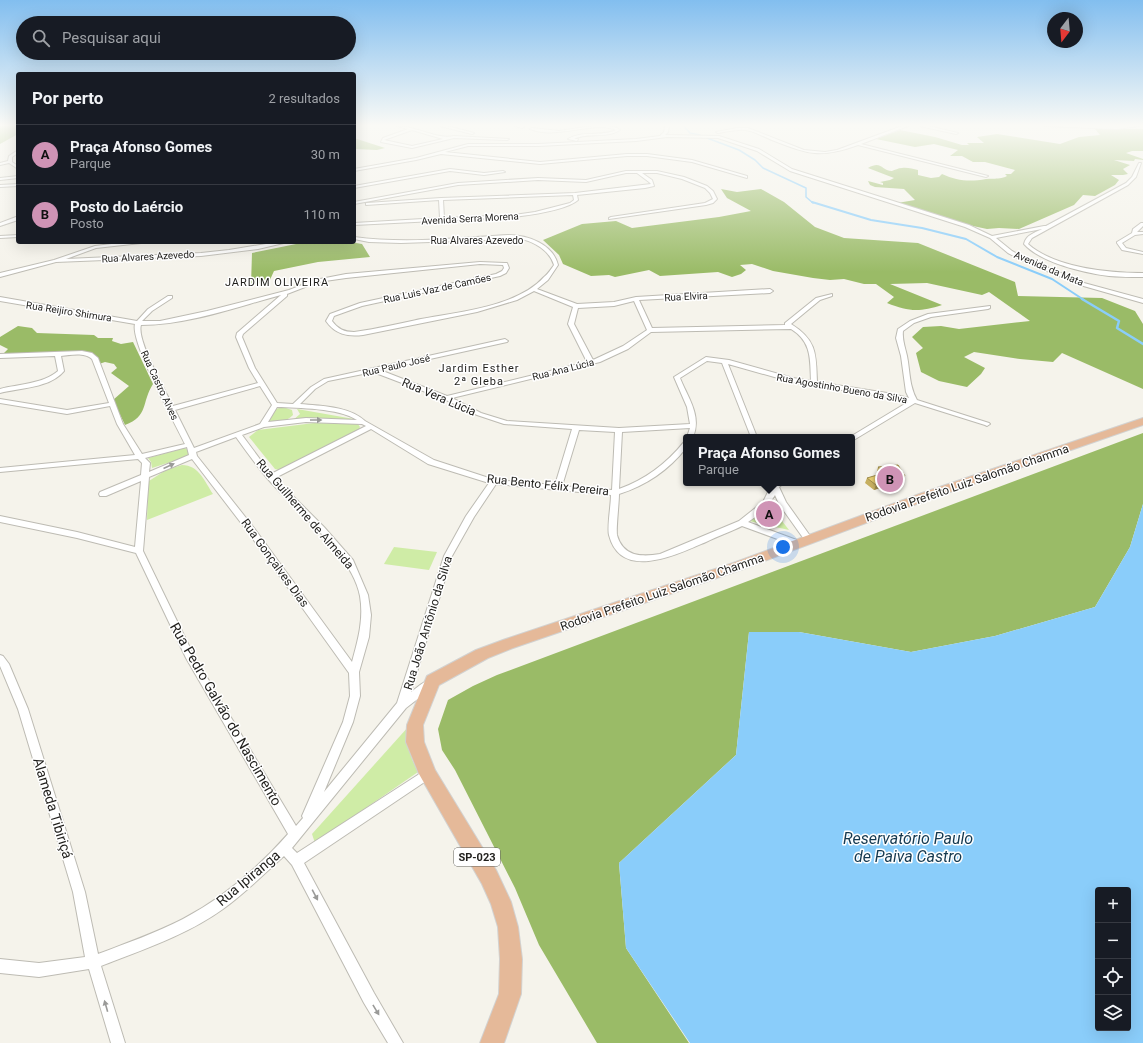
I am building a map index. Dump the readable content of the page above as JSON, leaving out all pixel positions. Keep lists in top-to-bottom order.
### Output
{
  "streets": {
    "main road": ["Rodovia Prefeito Luiz Salomão Chamma", "SP-023"],
    "street": [
      "Avenida Serra Morena",
      "Rua Alvares Azevedo",
      "Avenida da Mata",
      "Rua Luis Vaz de Camões",
      "Rua Elvira",
      "Rua Reijiro Shimura",
      "Rua Paulo José",
      "Rua Ana Lúcia",
      "Rua Castro Alves",
      "Rua Agostinho Bueno da Silva",
      "Rua Vera Lúcia",
      "Rua Bento Félix Pereira",
      "Rua Guilherme de Almeida",
      "Rua Gonçalves Dias",
      "Rua João Antônio da Silva",
      "Rua Pedro Galvão do Nascimento",
      "Alameda Tibiriçá",
      "Rua Ipiranga"
    ]
  },
  "crossings": [
    ["Rua Alvares Azevedo", "Rua Luis Vaz de Camões"],
    ["Rua Luis Vaz de Camões", "Rua Reijiro Shimura"],
    ["Rua Luis Vaz de Camões", "Rua Castro Alves"],
    ["Rua Reijiro Shimura", "Rua Castro Alves"],
    ["Rua Paulo José", "Rua Vera Lúcia"],
    ["Rua Ana Lúcia", "Rua Vera Lúcia"],
    ["Rua Castro Alves", "Rua Bento Félix Pereira"],
    ["Rua Castro Alves", "Rua Gonçalves Dias"],
    ["Rodovia Prefeito Luiz Salomão Chamma", "SP-023"],
    ["Rodovia Prefeito Luiz Salomão Chamma", "Rua Ipiranga"],
    ["Rua Bento Félix Pereira", "Rua Guilherme de Almeida"],
    ["Rua Bento Félix Pereira", "Rua Gonçalves Dias"],
    ["Rua Bento Félix Pereira", "Rua João Antônio da Silva"],
    ["Rua Guilherme de Almeida", "Rua Gonçalves Dias"],
    ["Rua Guilherme de Almeida", "Rua Ipiranga"],
    ["Rua João Antônio da Silva", "Rua Ipiranga"],
    ["Rua Pedro Galvão do Nascimento", "Rua Ipiranga"],
    ["Alameda Tibiriçá", "Rua Ipiranga"],
    ["SP-023", "Rua Ipiranga"]
  ],
  "districts": ["JARDIM OLIVEIRA", "Jardim Esther 2ª Gleba"],
  "water": ["Reservatório Paulo de Paiva Castro"],
  "north": "bottom",
  "page": {
    "search": "Pesquisar aqui",
    "heading": ["Por perto", "2 resultados"],
    "list": [
      {
        "mark": "A",
        "name": "Praça Afonso Gomes",
        "note": "Parque",
        "value": "30 m"
      },
      {
        "mark": "B",
        "name": "Posto do Laércio",
        "note": "Posto",
        "value": "110 m"
      }
    ],
    "popup": ["Praça Afonso Gomes", "Parque"],
    "pins": ["B", "A"],
    "map_buttons": ["+", "−"]
  }
}
